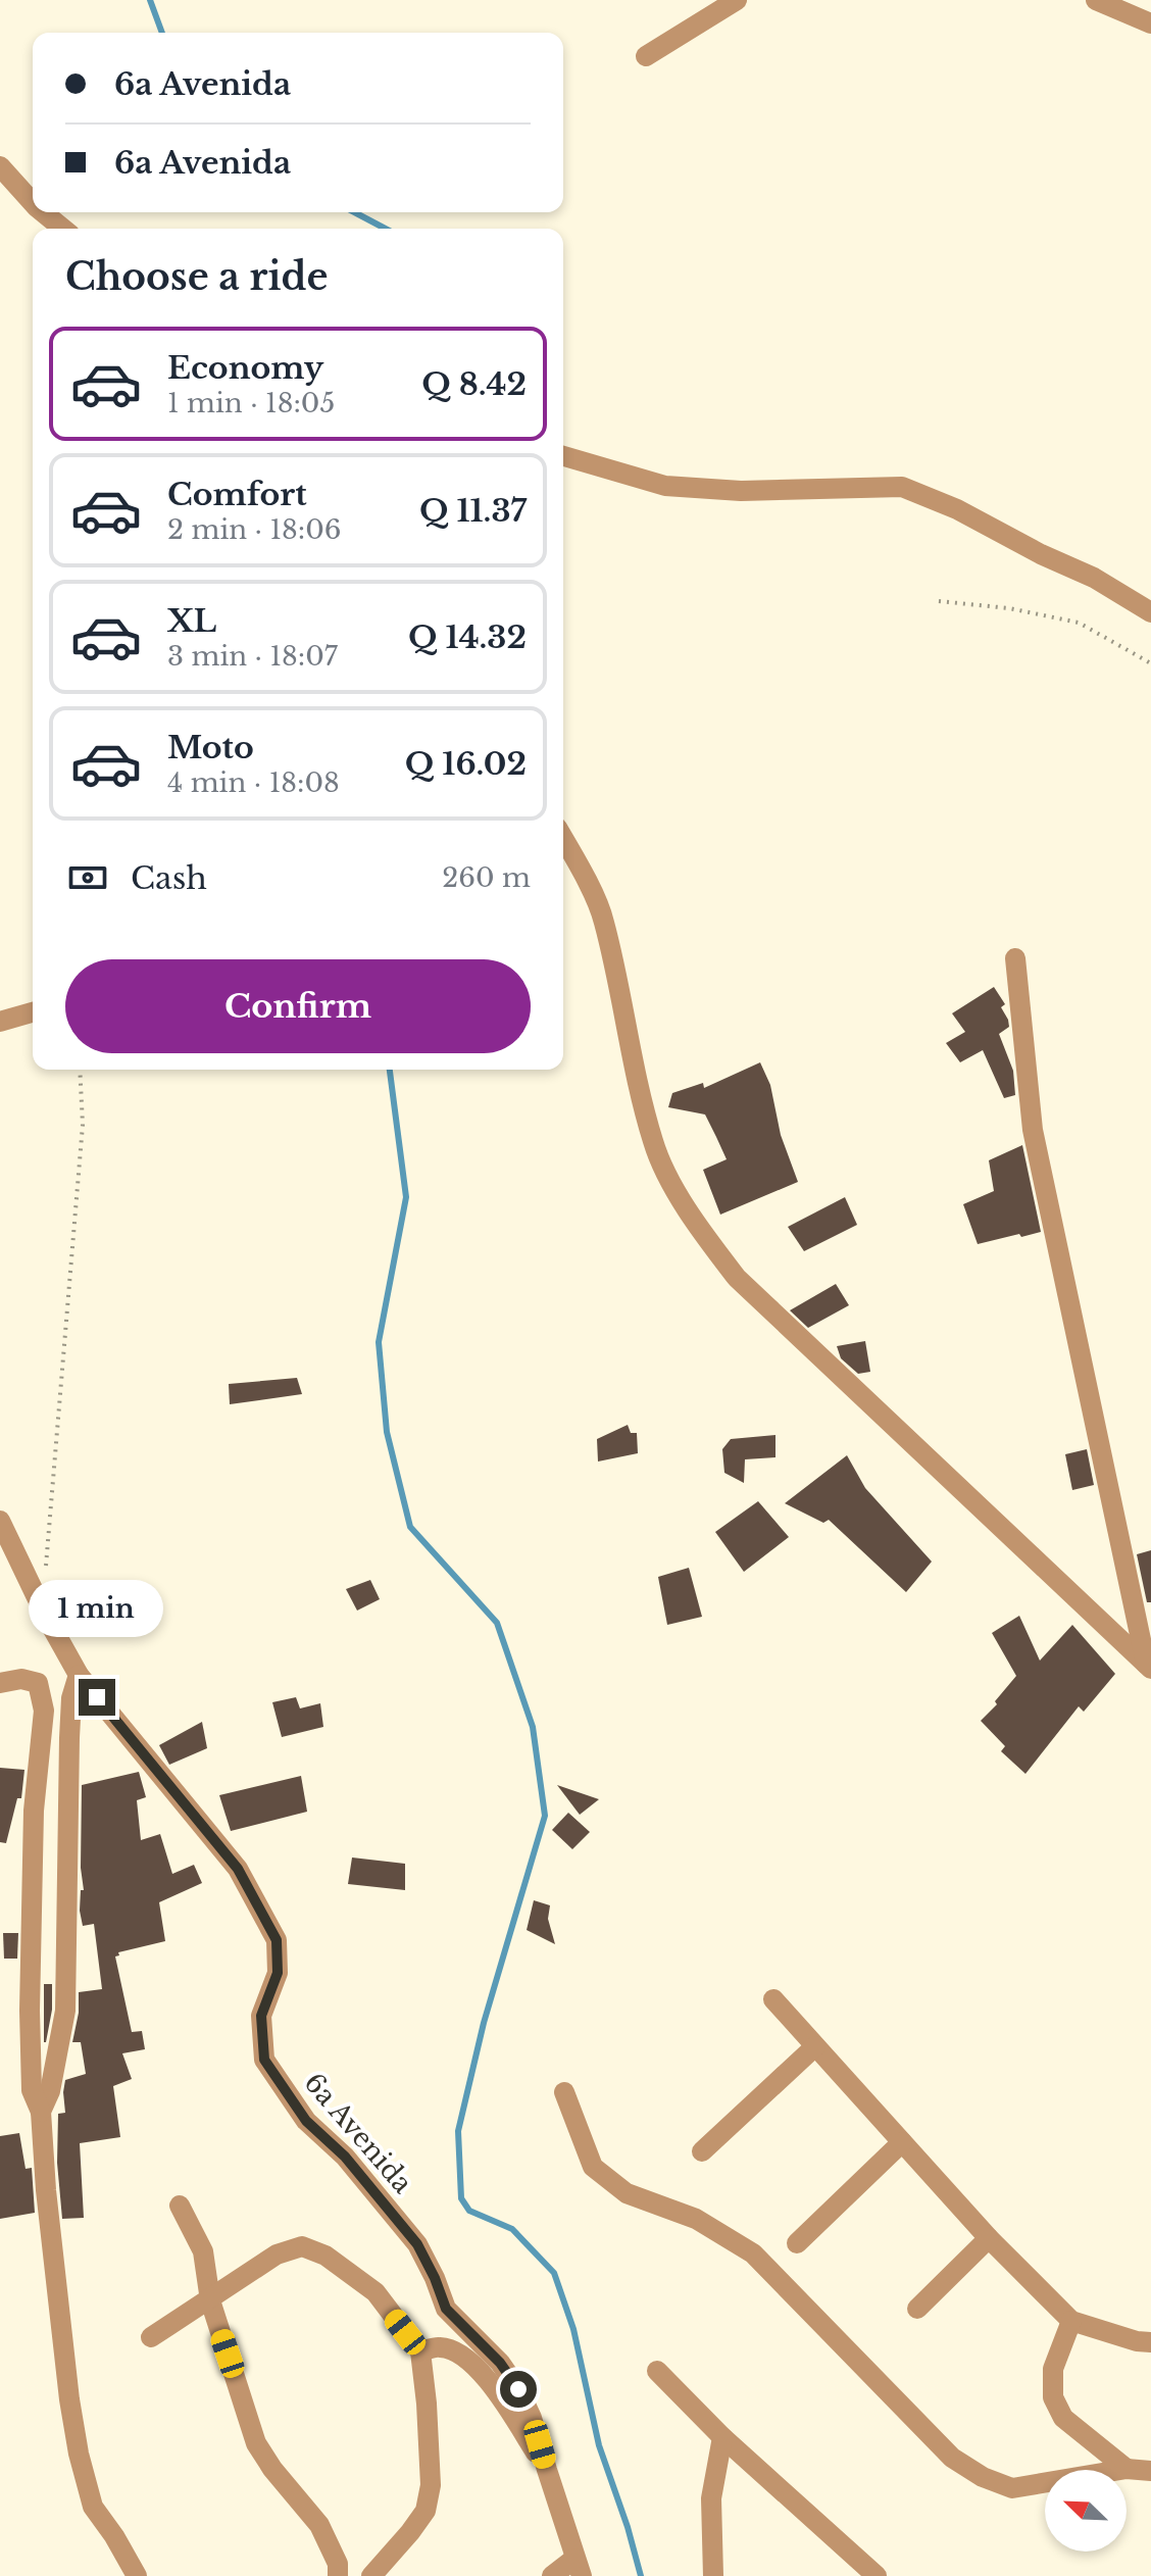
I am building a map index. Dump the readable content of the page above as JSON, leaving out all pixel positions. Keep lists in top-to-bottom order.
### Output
{
  "streets": {
    "street": ["6a Avenida"]
  },
  "north": "top left",
  "page": {
    "banner": ["6a Avenida", "6a Avenida"],
    "heading": "Choose a ride",
    "list": [
      {
        "name": "Economy",
        "note": "1 min · 18:05",
        "value": "Q 8.42"
      },
      {
        "name": "Comfort",
        "note": "2 min · 18:06",
        "value": "Q 11.37"
      },
      {
        "name": "XL",
        "note": "3 min · 18:07",
        "value": "Q 14.32"
      },
      {
        "name": "Moto",
        "note": "4 min · 18:08",
        "value": "Q 16.02"
      }
    ],
    "pay": ["Cash", "260 m"],
    "buttons": "Confirm",
    "bubble": "1 min"
  }
}
